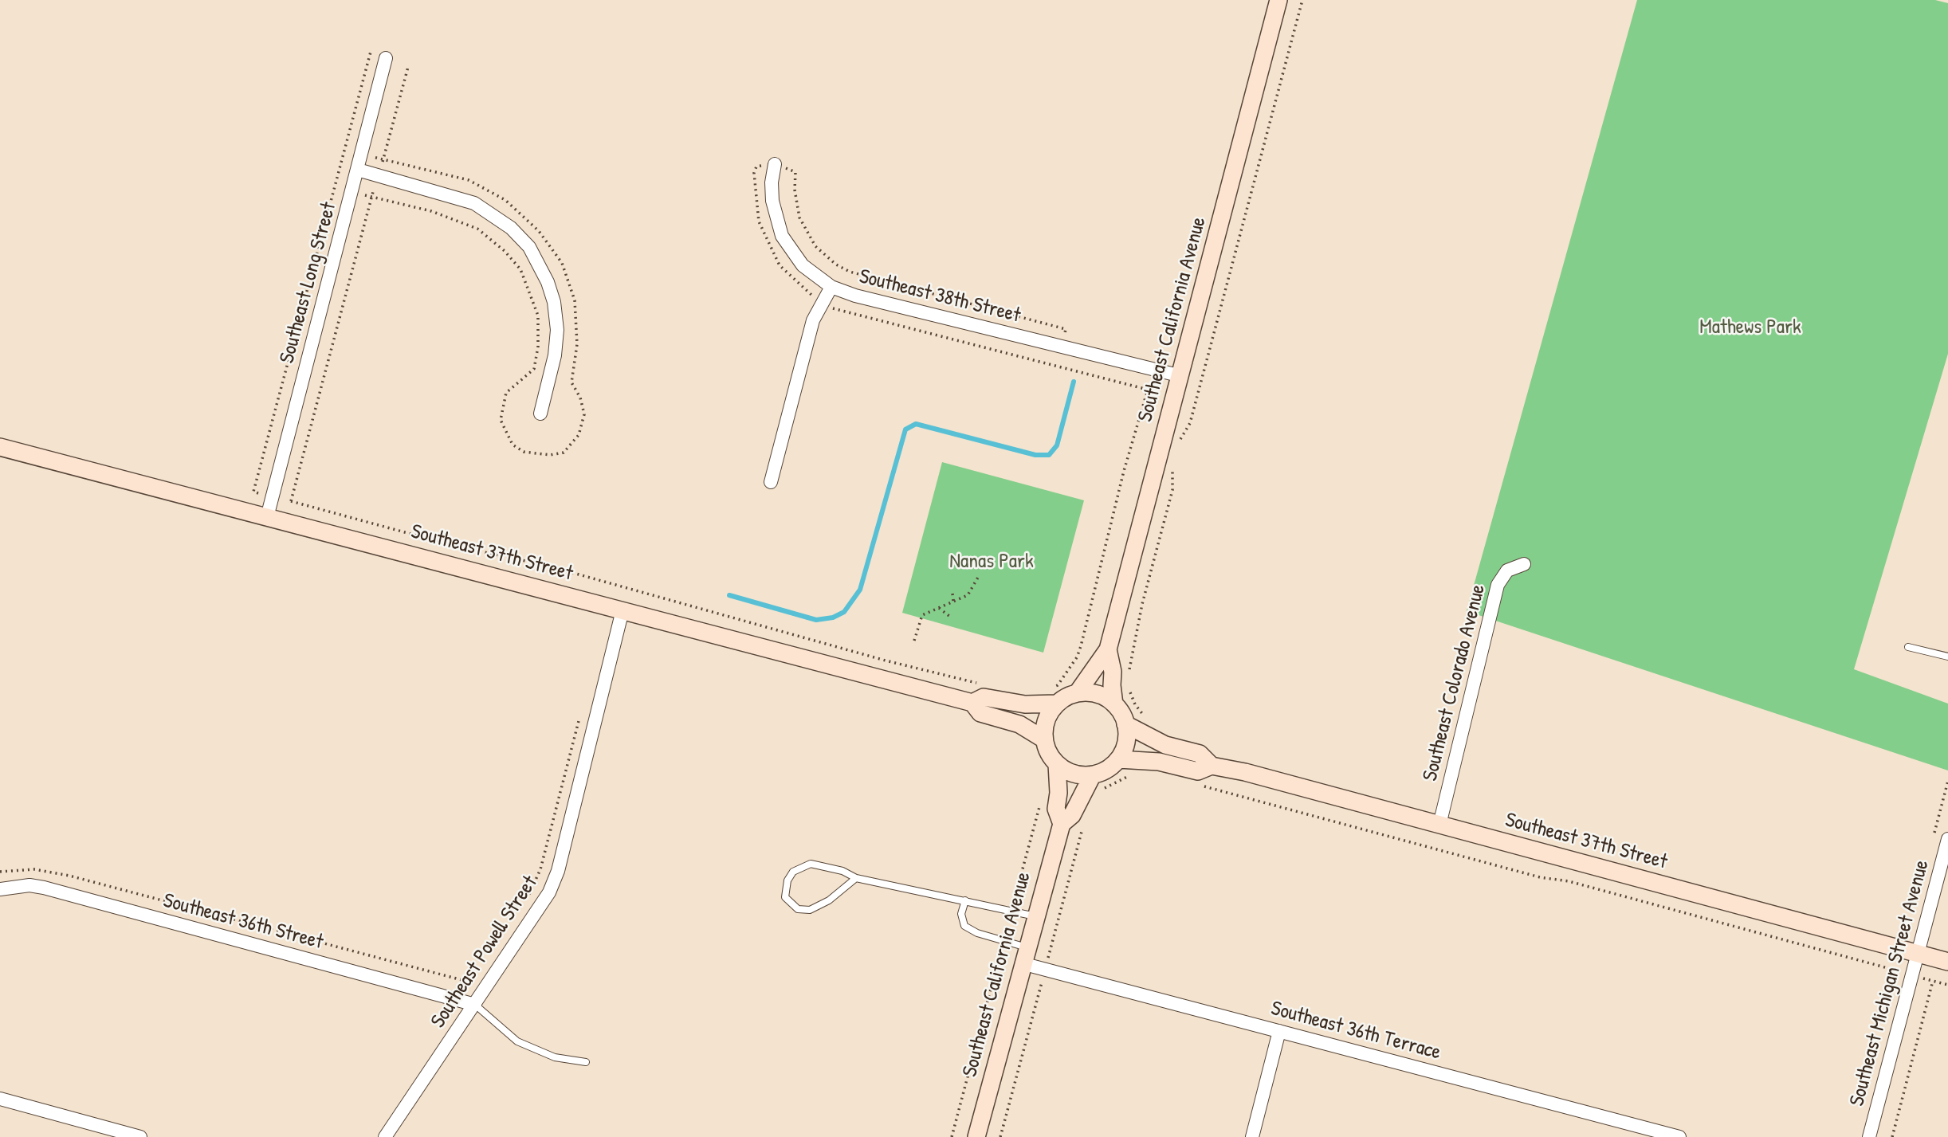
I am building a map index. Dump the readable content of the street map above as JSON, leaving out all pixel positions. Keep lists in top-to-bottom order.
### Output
{
  "streets": {
    "main road": ["Southeast California Avenue", "Southeast 37th Street"],
    "street": [
      "Southeast Long Street",
      "Southeast 38th Street",
      "Southeast Colorado Avenue",
      "Southeast 36th Street",
      "Southeast Powell Street",
      "Southeast Michigan Street Avenue",
      "Southeast 36th Terrace"
    ]
  },
  "crossings": [
    ["Southeast Long Street", "Southeast 37th Street"],
    ["Southeast 38th Street", "Southeast California Avenue"],
    ["Southeast California Avenue", "Southeast 37th Street"],
    ["Southeast California Avenue", "Southeast 36th Terrace"],
    ["Southeast 37th Street", "Southeast Colorado Avenue"],
    ["Southeast 37th Street", "Southeast Powell Street"],
    ["Southeast 37th Street", "Southeast Michigan Street Avenue"],
    ["Southeast 36th Street", "Southeast Powell Street"]
  ],
  "parks": ["Mathews Park", "Nanas Park"]
}
